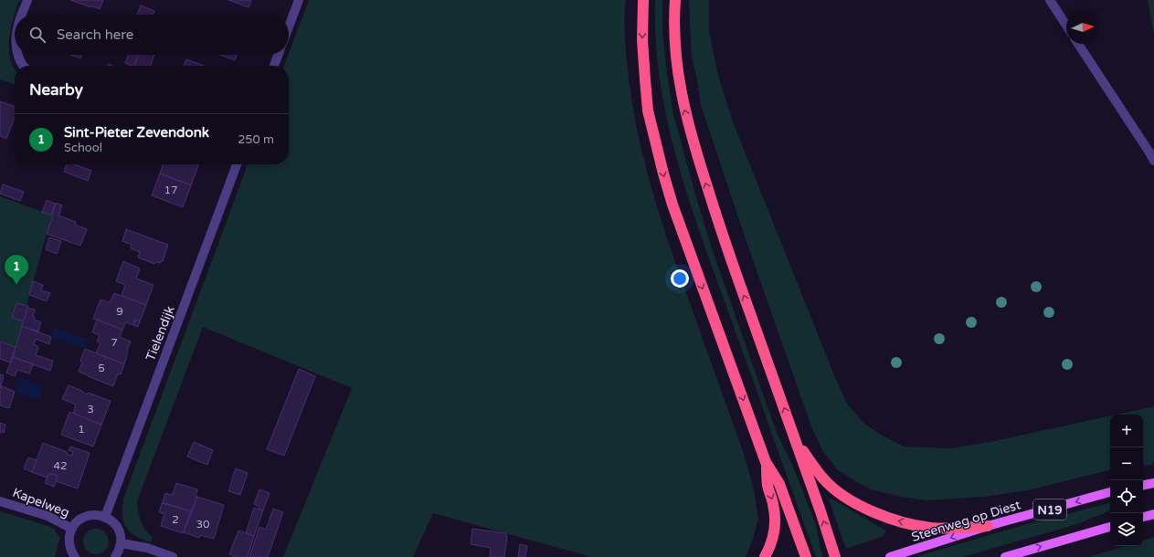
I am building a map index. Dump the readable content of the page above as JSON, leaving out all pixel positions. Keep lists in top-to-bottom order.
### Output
{
  "streets": {
    "main road": ["N19", "Steenweg op Diest"],
    "street": ["Tielendijk", "Kapelweg"]
  },
  "house_numbers": [
    "17",
    "9",
    "7",
    "5",
    "3",
    "1",
    "42",
    "2",
    "30"
  ],
  "north": "right",
  "page": {
    "search": "Search here",
    "heading": "Nearby",
    "list": [
      {
        "mark": "1",
        "name": "Sint-Pieter Zevendonk",
        "note": "School",
        "value": "250 m"
      }
    ],
    "pins": "1",
    "map_buttons": ["+", "−"]
  }
}
